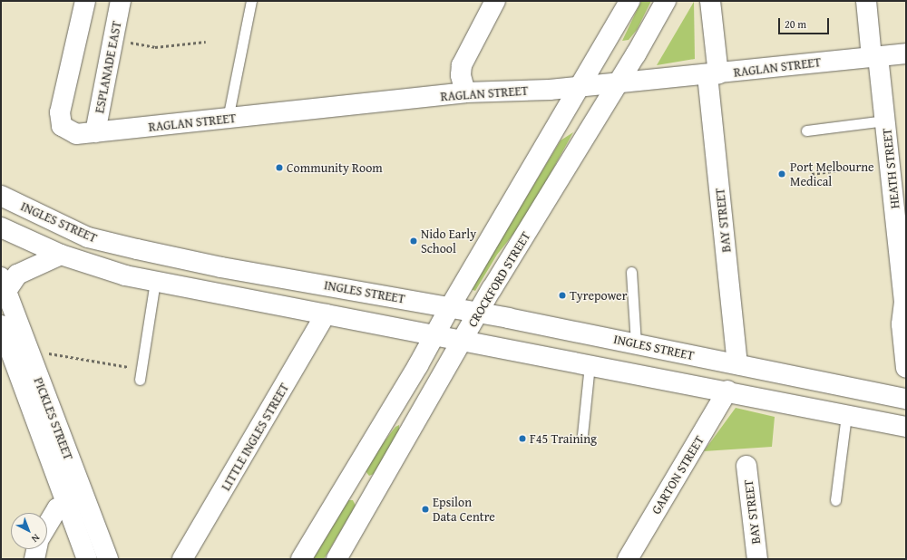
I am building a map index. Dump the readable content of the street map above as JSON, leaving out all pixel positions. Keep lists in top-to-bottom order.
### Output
{
  "streets": {
    "street": [
      "ESPLANADE EAST",
      "RAGLAN STREET",
      "HEATH STREET",
      "BAY STREET",
      "INGLES STREET",
      "CROCKFORD STREET",
      "PICKLES STREET",
      "LITTLE INGLES STREET",
      "GARTON STREET"
    ]
  },
  "crossings": [
    ["ESPLANADE EAST", "RAGLAN STREET"],
    ["RAGLAN STREET", "HEATH STREET"],
    ["RAGLAN STREET", "BAY STREET"],
    ["RAGLAN STREET", "CROCKFORD STREET"],
    ["BAY STREET", "INGLES STREET"],
    ["INGLES STREET", "CROCKFORD STREET"]
  ],
  "places": [
    "Community Room",
    "Port Melbourne Medical",
    "Nido Early School",
    "Tyrepower",
    "F45 Training",
    "Epsilon Data Centre"
  ],
  "scale_bar": "20 m",
  "north": "bottom right"
}
